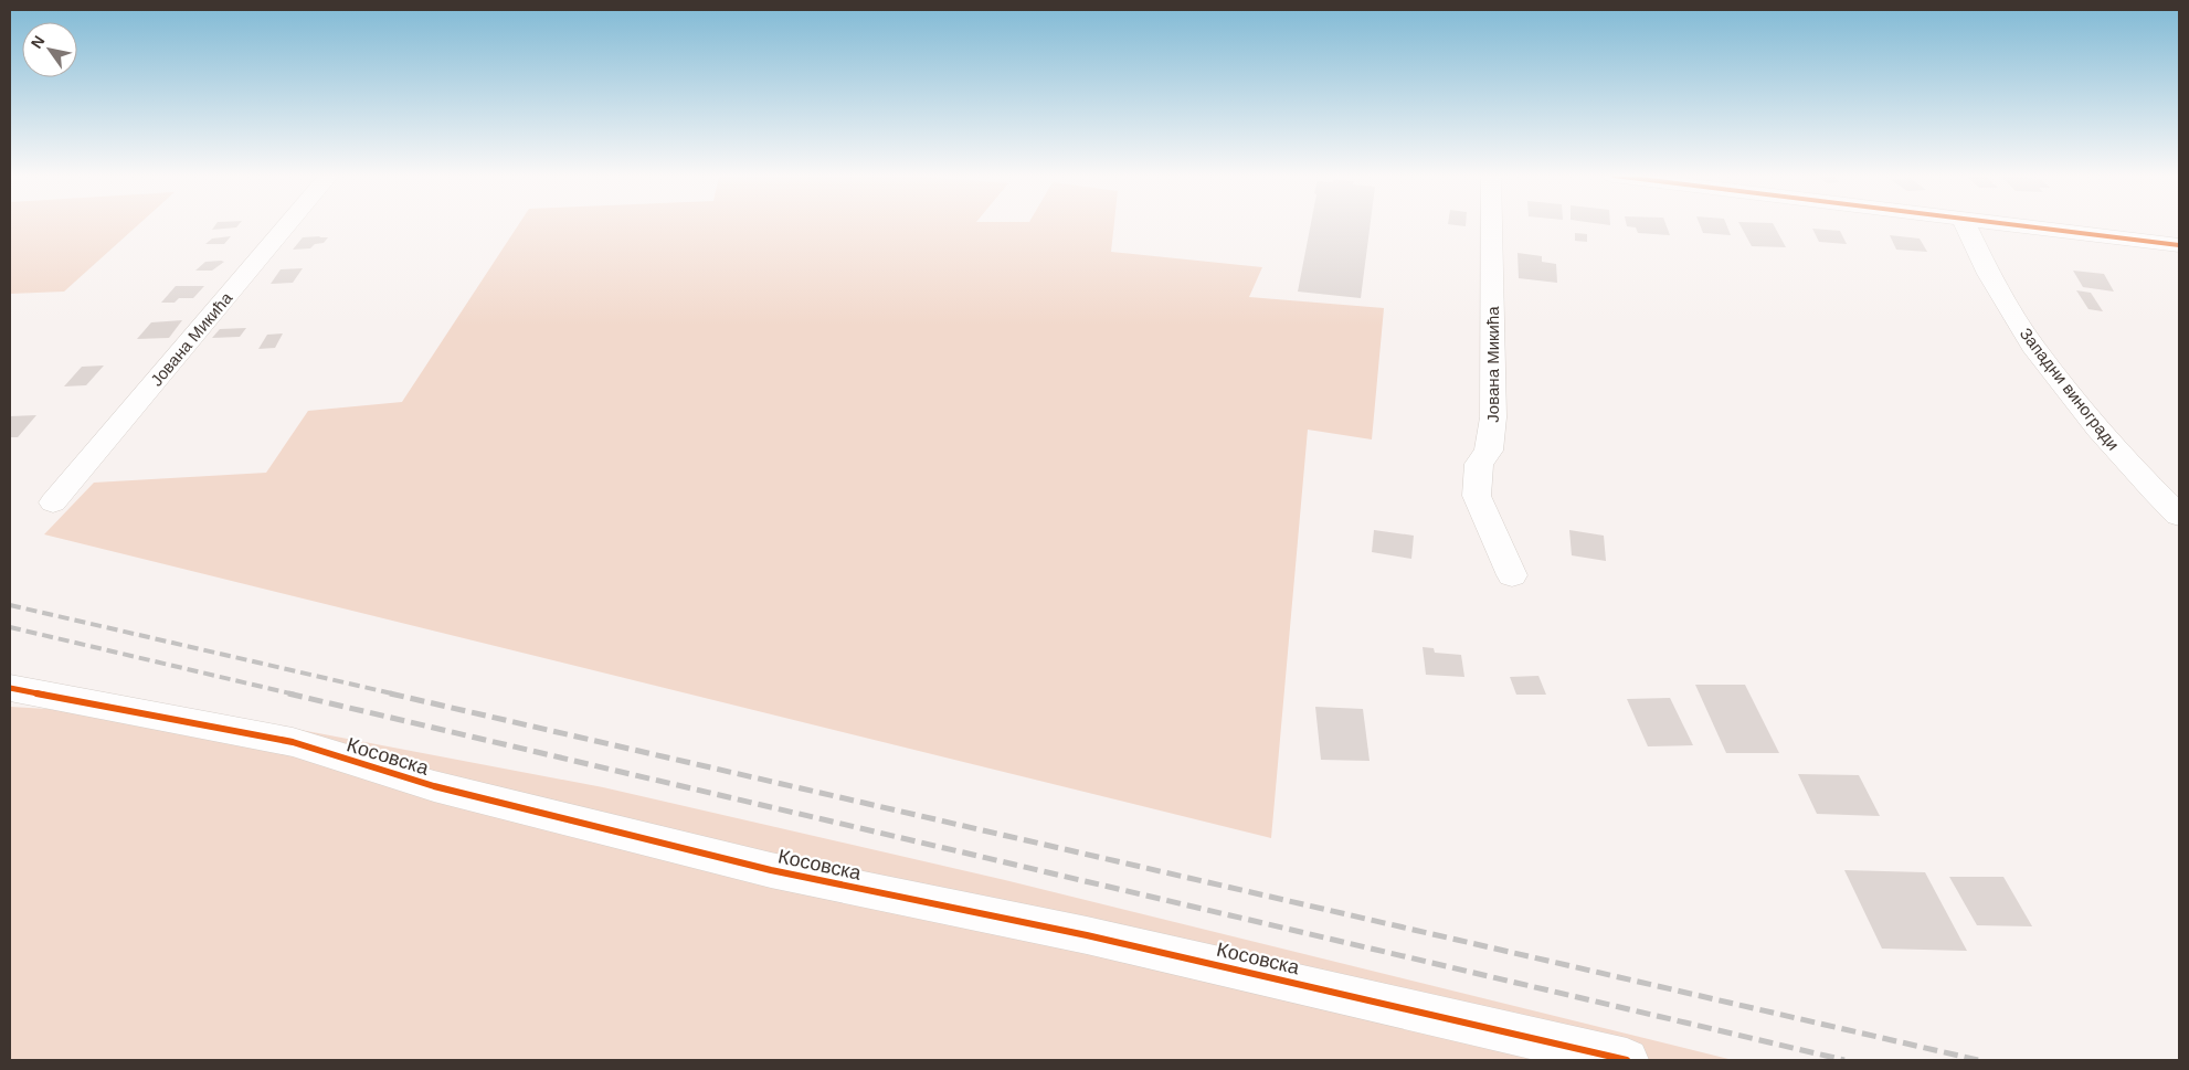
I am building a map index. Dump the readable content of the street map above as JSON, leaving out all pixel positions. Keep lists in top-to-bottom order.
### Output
{
  "streets": {
    "street": ["Јована Микића", "Западни виногради", "Косовска"]
  },
  "north": "top left"
}
